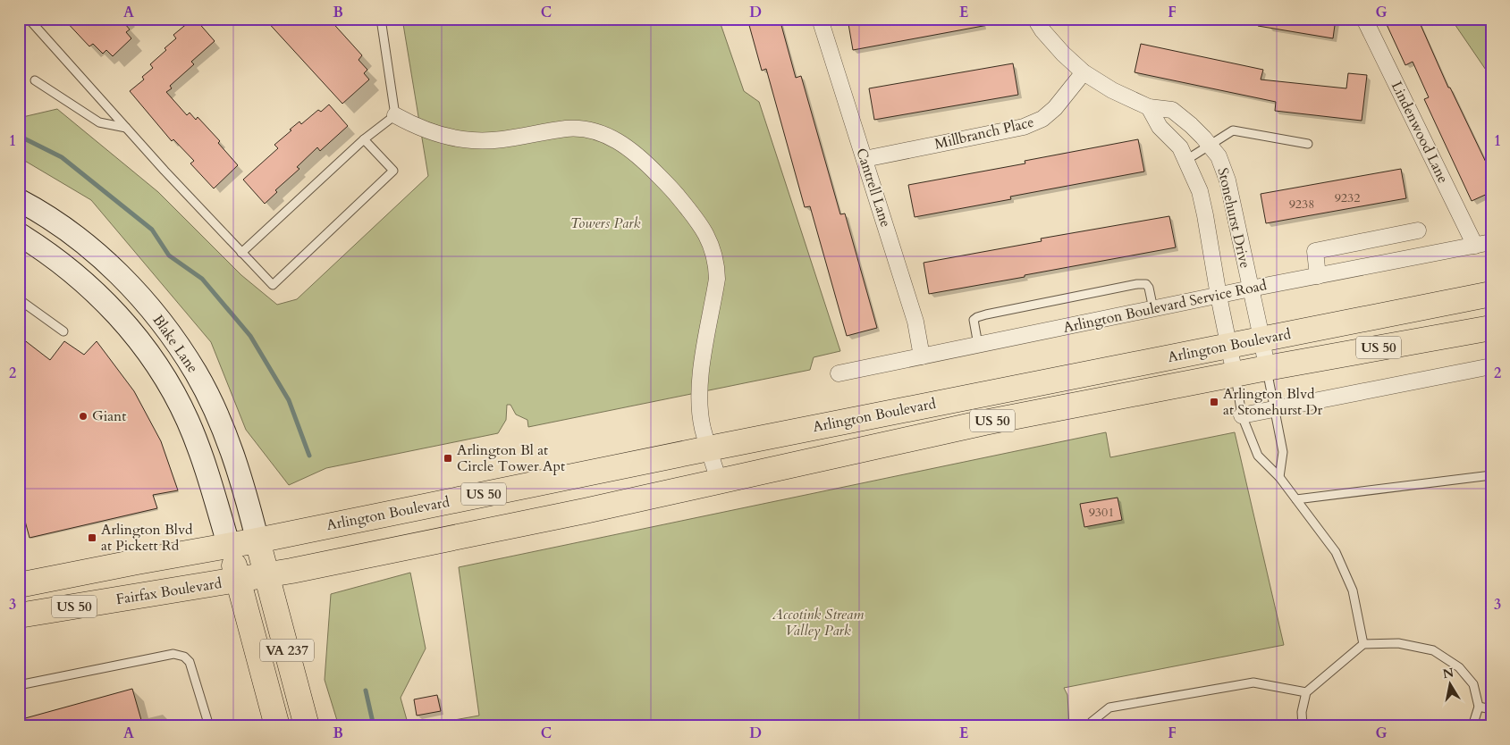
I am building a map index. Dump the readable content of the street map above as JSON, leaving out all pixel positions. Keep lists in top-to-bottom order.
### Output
{
  "streets": {
    "main road": [
      "Blake Lane",
      "Arlington Boulevard",
      "US 50",
      "Fairfax Boulevard",
      "VA 237"
    ],
    "street": [
      "Lindenwood Lane",
      "Millbranch Place",
      "Cantrell Lane",
      "Stonehurst Drive",
      "Arlington Boulevard Service Road"
    ]
  },
  "crossings": [
    ["Lindenwood Lane", "Arlington Boulevard Service Road"],
    ["Millbranch Place", "Cantrell Lane"],
    ["Millbranch Place", "Stonehurst Drive"],
    ["Cantrell Lane", "Arlington Boulevard Service Road"],
    ["Stonehurst Drive", "Arlington Boulevard Service Road"],
    ["Stonehurst Drive", "Arlington Boulevard"],
    ["Blake Lane", "Arlington Boulevard"],
    ["Blake Lane", "US 50"],
    ["Blake Lane", "Fairfax Boulevard"],
    ["Blake Lane", "VA 237"],
    ["Arlington Boulevard", "US 50"],
    ["Arlington Boulevard", "Fairfax Boulevard"],
    ["Arlington Boulevard", "VA 237"],
    ["US 50", "VA 237"],
    ["Fairfax Boulevard", "VA 237"]
  ],
  "parks": ["Towers Park", "Accotink Stream Valley Park"],
  "places": {
    "transit": ["Arlington Blvd at Stonehurst Dr", "Arlington Bl at Circle Tower Apt", "Arlington Blvd at Pickett Rd"],
    "other": ["Giant"]
  },
  "house_numbers": ["9232", "9238", "9301"],
  "north": "top",
  "grid": {
    "columns": [
      "A",
      "B",
      "C",
      "D",
      "E",
      "F",
      "G"
    ],
    "rows": ["1", "2", "3"]
  }
}
